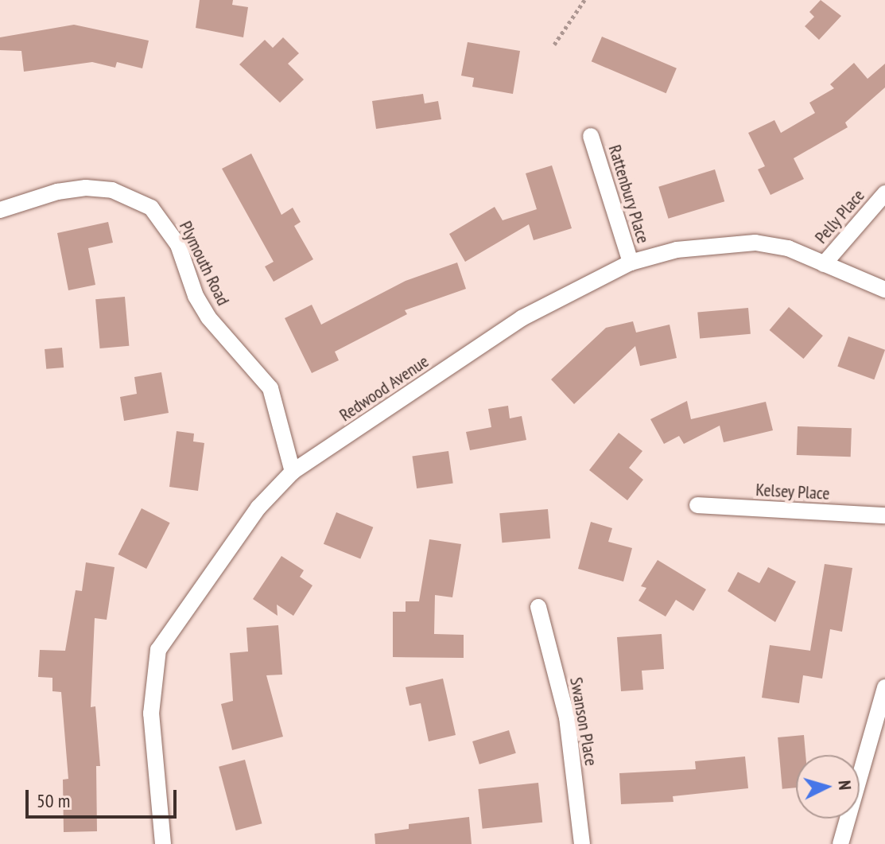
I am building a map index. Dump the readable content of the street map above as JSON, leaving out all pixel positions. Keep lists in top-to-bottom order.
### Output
{
  "streets": {
    "street": [
      "Rattenbury Place",
      "Pelly Place",
      "Plymouth Road",
      "Redwood Avenue",
      "Kelsey Place",
      "Swanson Place"
    ]
  },
  "crossings": [
    ["Rattenbury Place", "Redwood Avenue"],
    ["Pelly Place", "Redwood Avenue"],
    ["Plymouth Road", "Redwood Avenue"]
  ],
  "scale_bar": "50 m",
  "north": "right"
}
